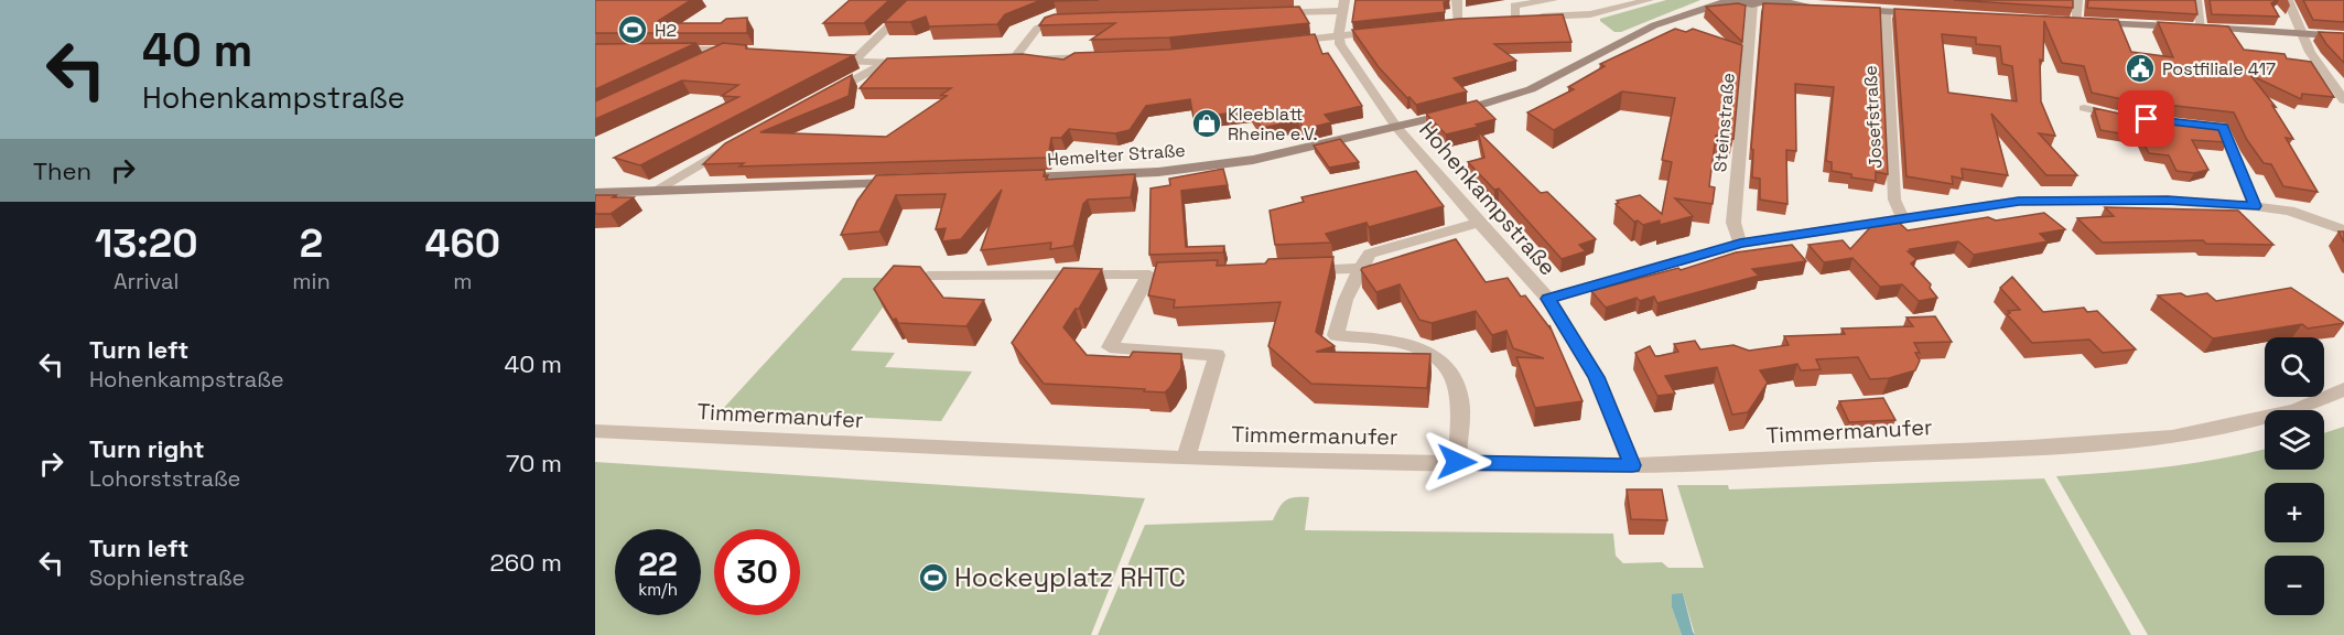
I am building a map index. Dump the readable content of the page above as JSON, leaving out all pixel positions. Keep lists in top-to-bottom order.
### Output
{
  "streets": {
    "main road": ["Hemelter Straße"],
    "street": [
      "Josefstraße",
      "Steinstraße",
      "Hohenkampstraße",
      "Timmermanufer"
    ]
  },
  "crossings": [
    ["Hemelter Straße", "Hohenkampstraße"],
    ["Hohenkampstraße", "Timmermanufer"]
  ],
  "places": {
    "sports": ["H2", "Hockeyplatz RHTC"],
    "public building": ["Postfiliale 417"],
    "shop": ["Kleeblatt Rheine e.V."]
  },
  "page": {
    "turn": ["40 m", "Hohenkampstraße"],
    "then": "Then",
    "eta": [
      "13:20",
      "Arrival",
      "2",
      "min",
      "460",
      "m"
    ],
    "list": [
      {
        "name": "Turn left",
        "note": "Hohenkampstraße",
        "value": "40 m"
      },
      {
        "name": "Turn right",
        "note": "Lohorststraße",
        "value": "70 m"
      },
      {
        "name": "Turn left",
        "note": "Sophienstraße",
        "value": "260 m"
      }
    ],
    "map_buttons": ["+", "−"],
    "speed": "22 km/h",
    "limit": "30"
  }
}
